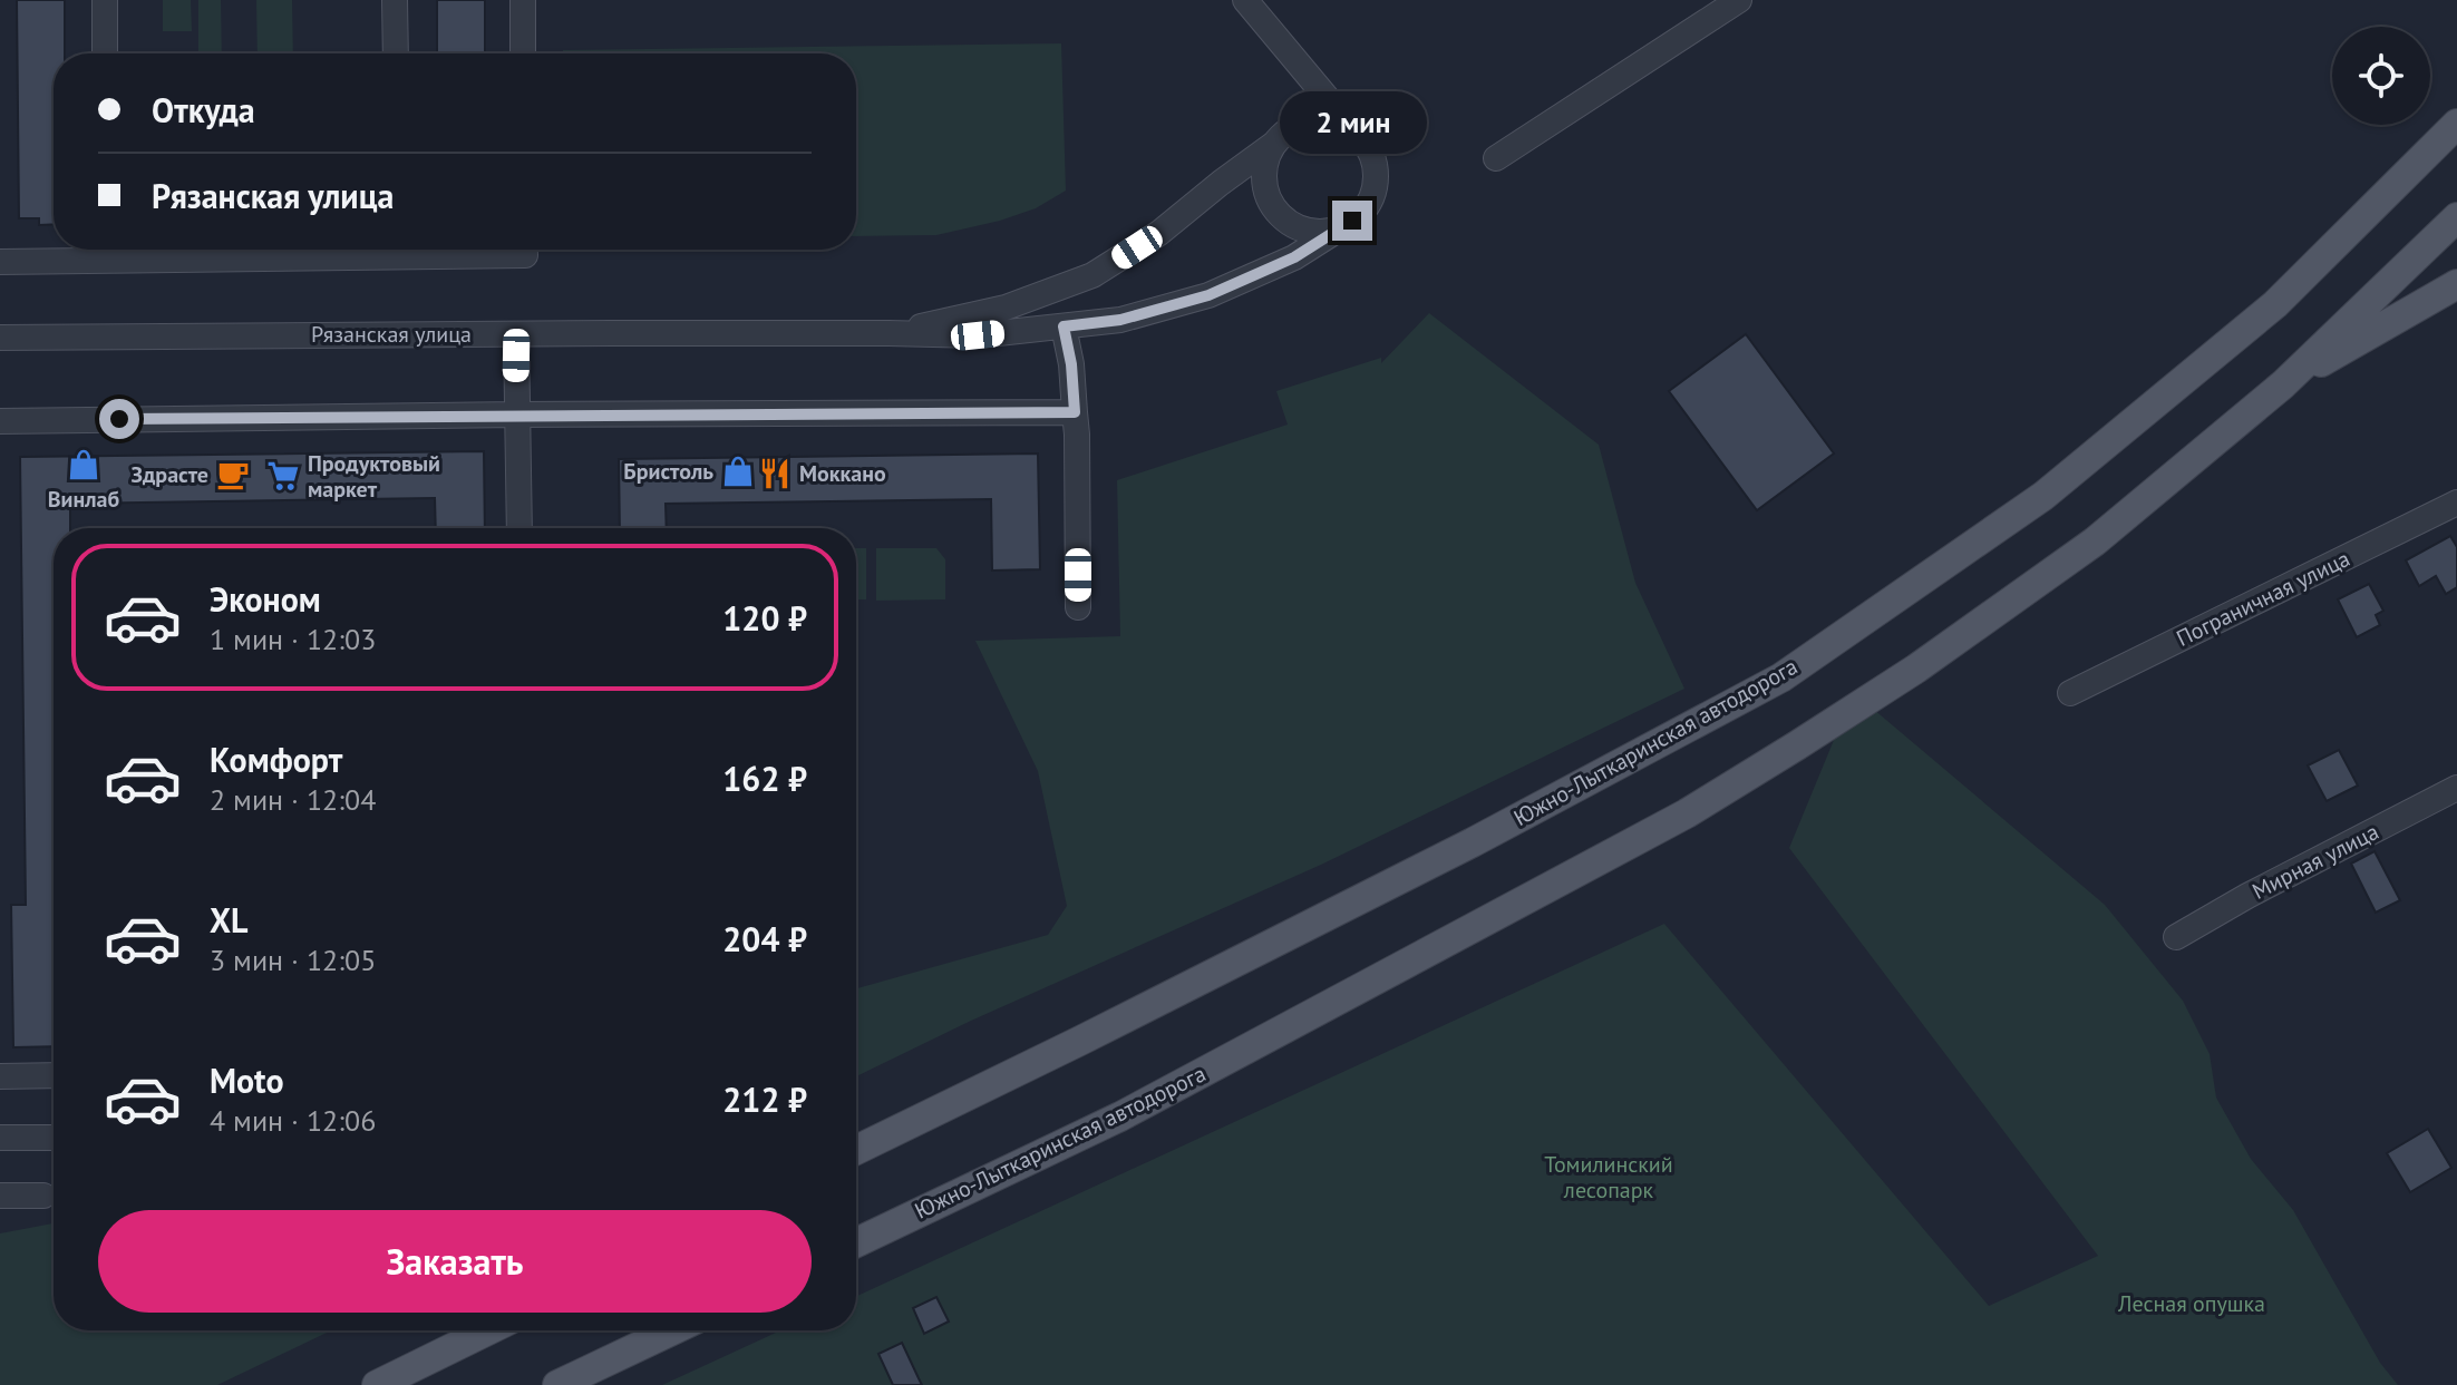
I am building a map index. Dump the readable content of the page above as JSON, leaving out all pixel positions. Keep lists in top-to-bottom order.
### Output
{
  "streets": {
    "main road": ["Южно-Лыткаринская автодорога"],
    "street": ["Рязанская улица", "Пограничная улица", "Мирная улица"]
  },
  "parks": ["Томилинский лесопарк", "Лесная опушка"],
  "places": {
    "shop": ["Винлаб", "Бристоль"],
    "restaurant": ["Моккано"],
    "cafe": ["Здрасте"],
    "supermarket": ["Продуктовый маркет"]
  },
  "page": {
    "banner": ["Откуда", "Рязанская улица"],
    "bubble": "2 мин",
    "list": [
      {
        "name": "Эконом",
        "note": "1 мин · 12:03",
        "value": "120 ₽"
      },
      {
        "name": "Комфорт",
        "note": "2 мин · 12:04",
        "value": "162 ₽"
      },
      {
        "name": "XL",
        "note": "3 мин · 12:05",
        "value": "204 ₽"
      },
      {
        "name": "Moto",
        "note": "4 мин · 12:06",
        "value": "212 ₽"
      }
    ],
    "buttons": "Заказать"
  }
}
